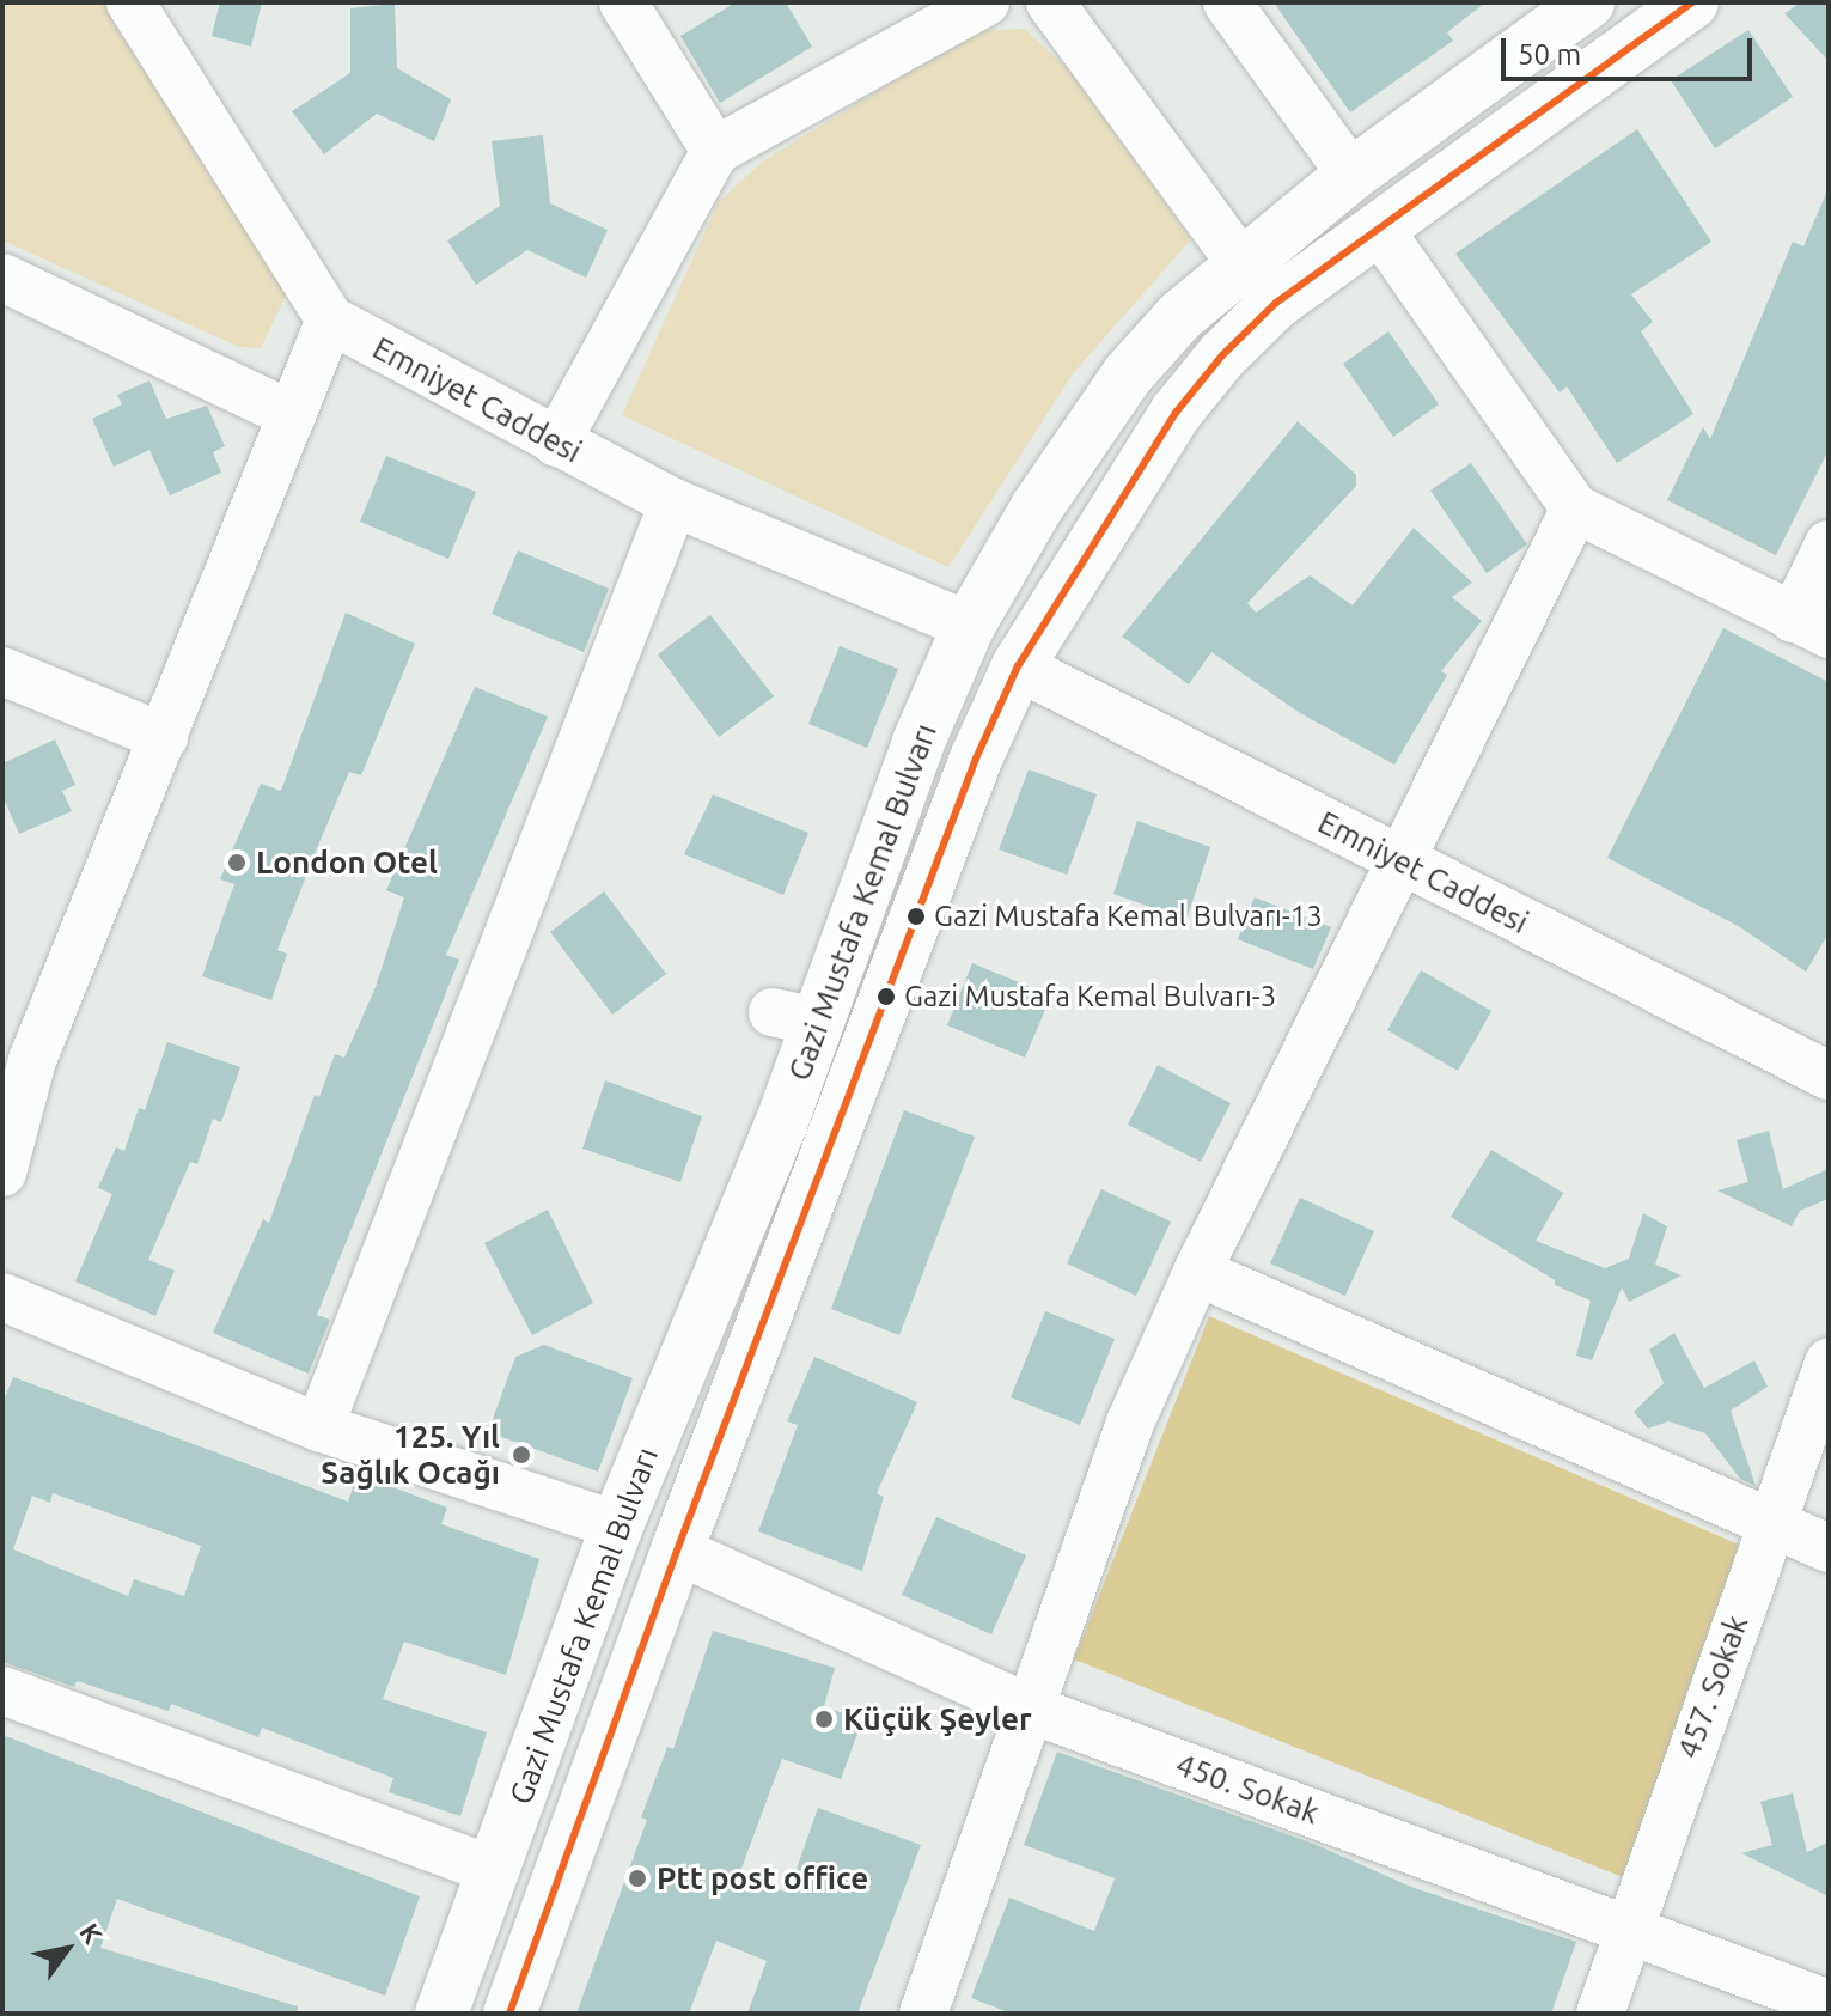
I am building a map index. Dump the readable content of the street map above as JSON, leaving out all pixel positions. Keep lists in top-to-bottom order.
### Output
{
  "streets": {
    "main road": ["Gazi Mustafa Kemal Bulvarı"],
    "street": ["Emniyet Caddesi", "457. Sokak", "450. Sokak"]
  },
  "crossings": [
    ["Emniyet Caddesi", "Gazi Mustafa Kemal Bulvarı"],
    ["Gazi Mustafa Kemal Bulvarı", "450. Sokak"],
    ["457. Sokak", "450. Sokak"]
  ],
  "places": [
    "London Otel",
    "Gazi Mustafa Kemal Bulvarı-13",
    "Gazi Mustafa Kemal Bulvarı-3",
    "125. Yıl Sağlık Ocağı",
    "Küçük Şeyler",
    "Ptt post office"
  ],
  "scale_bar": "50 m",
  "north": "top right"
}
